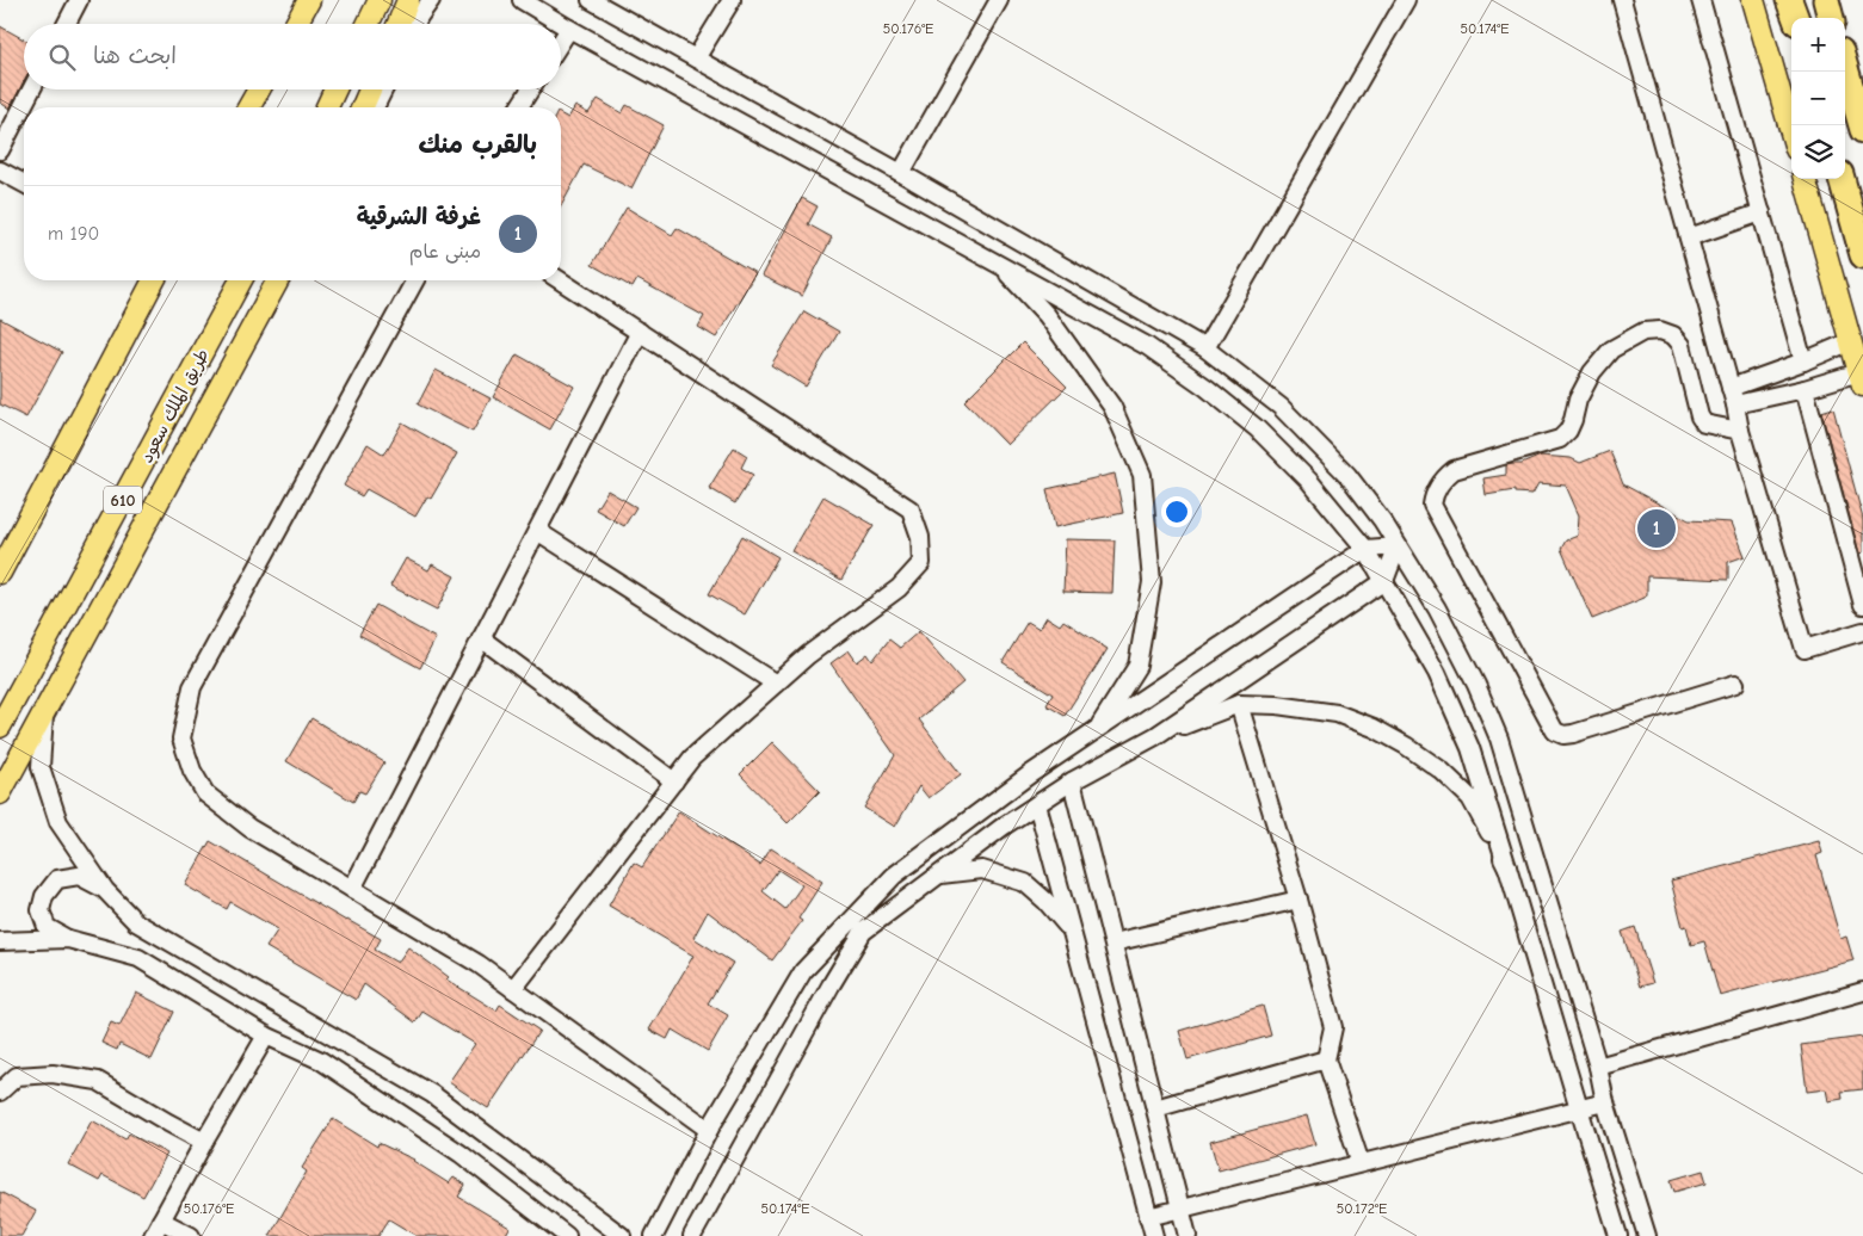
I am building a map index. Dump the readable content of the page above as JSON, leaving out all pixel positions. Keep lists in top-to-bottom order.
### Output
{
  "streets": {
    "main road": ["طريق الملك سعود", "610"]
  },
  "page": {
    "map_buttons": ["+", "−"],
    "search": "ابحث هنا",
    "heading": "بالقرب منك",
    "list": [
      {
        "mark": "1",
        "name": "غرفة الشرقية",
        "note": "مبنى عام",
        "value": "190 m"
      }
    ],
    "pins": "1"
  },
  "coordinates": ["50.176°E", "50.174°E", "50.172°E"]
}
